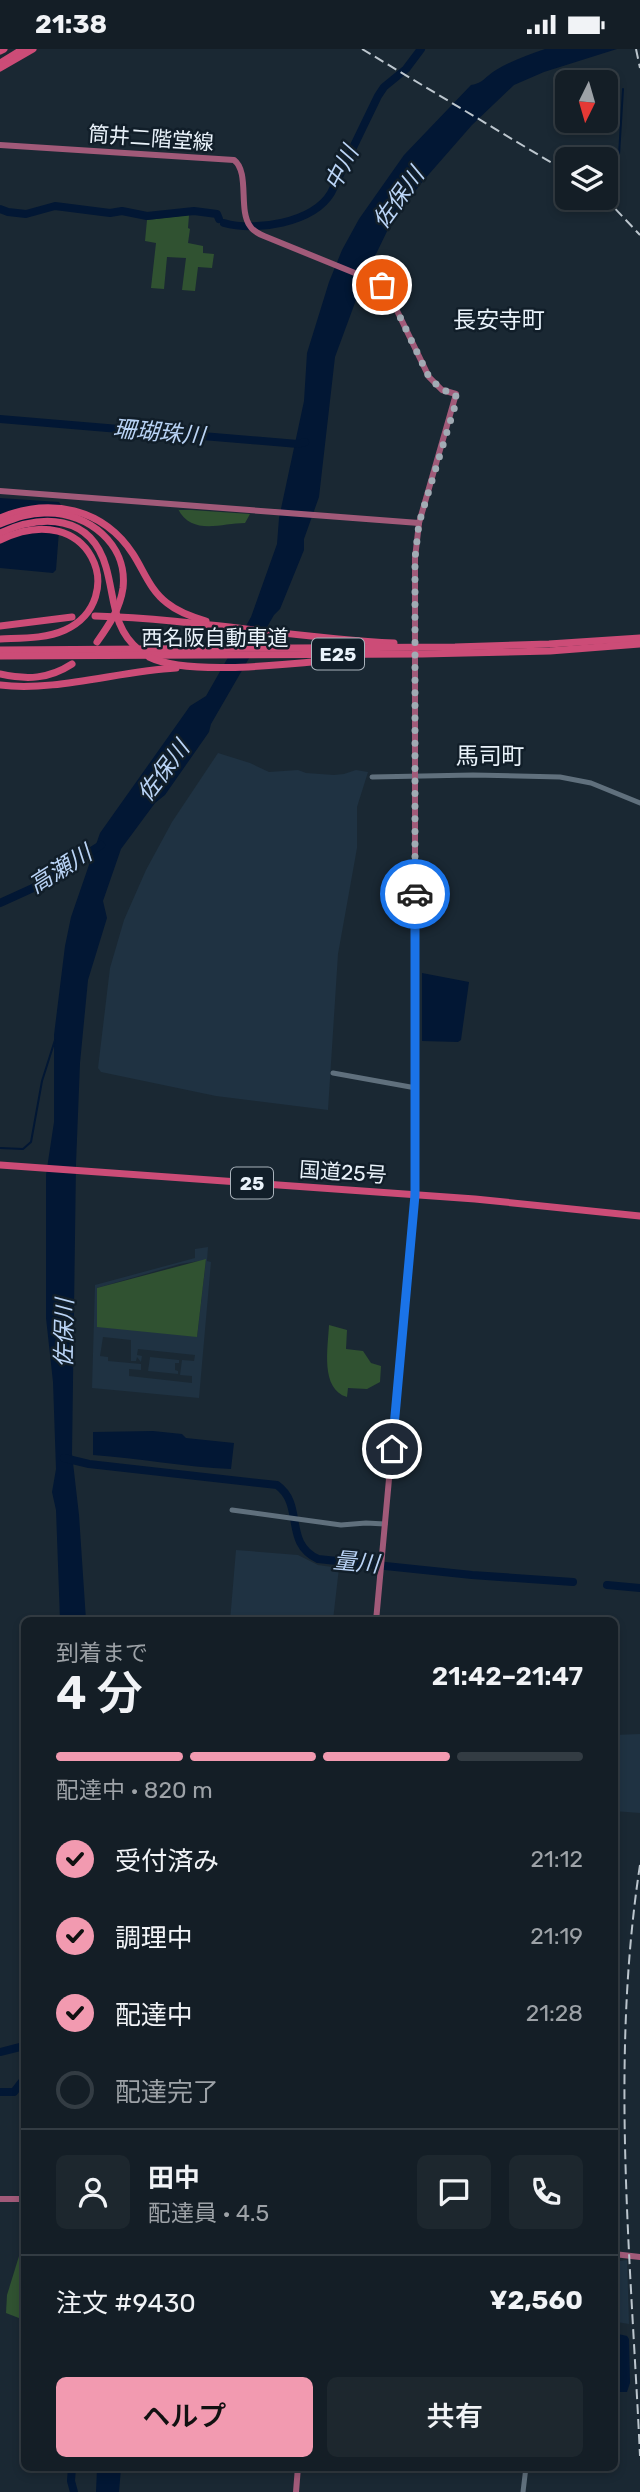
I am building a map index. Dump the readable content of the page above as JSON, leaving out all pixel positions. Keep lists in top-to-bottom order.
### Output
{
  "streets": {
    "highway": [
      "西名阪自動車道",
      "E25",
      "国道25号",
      "25"
    ],
    "main road": ["筒井二階堂線"]
  },
  "crossings": [
    ["筒井二階堂線", "国道25号"]
  ],
  "districts": ["長安寺町", "馬司町"],
  "water": [
    "中川",
    "佐保川",
    "珊瑚珠川",
    "高瀬川",
    "量川"
  ],
  "north": "bottom",
  "page": {
    "status": "21:38",
    "heading": ["4 分", "到着まで", "21:42–21:47"],
    "panel": [
      "田中",
      "配達員 · 4.5",
      "注文 #9430",
      "¥2,560"
    ],
    "bar": "配達中 · 820 m",
    "list": [
      ["受付済み", "21:12"],
      ["調理中", "21:19"],
      ["配達中", "21:28"],
      "配達完了"
    ],
    "buttons": ["ヘルプ", "共有"]
  }
}
